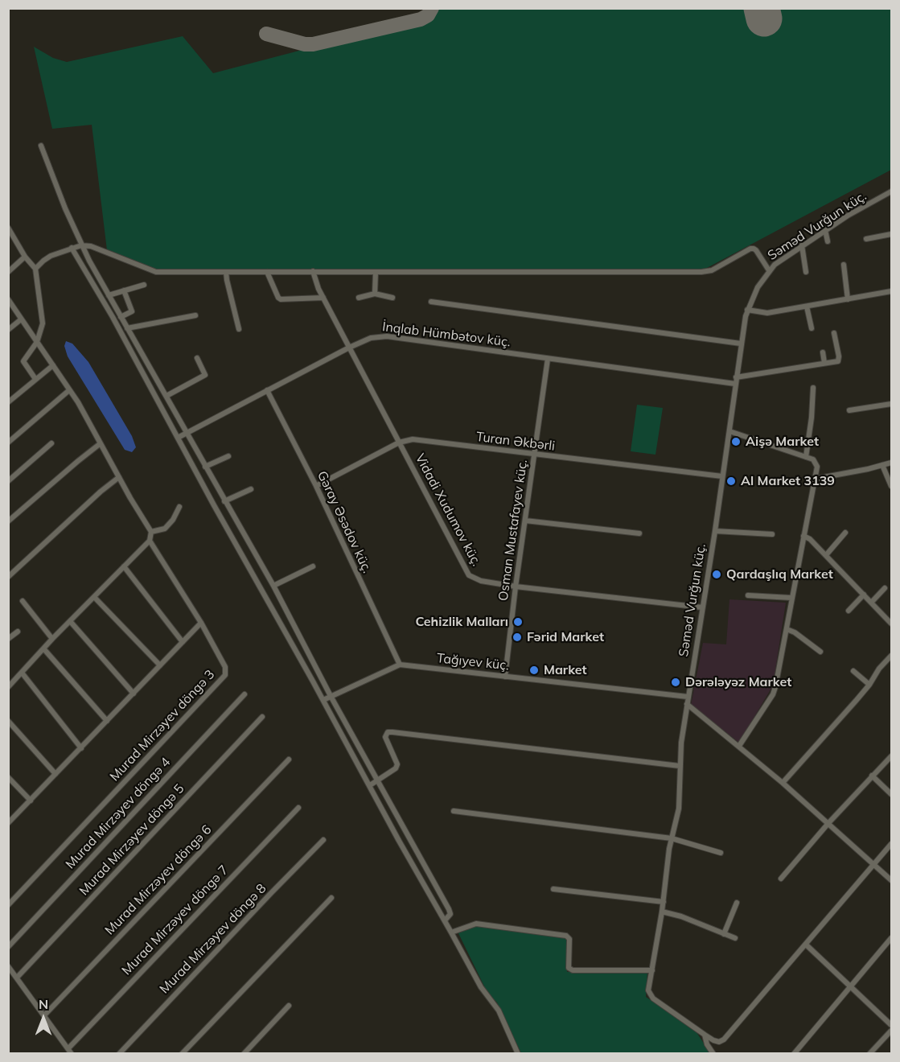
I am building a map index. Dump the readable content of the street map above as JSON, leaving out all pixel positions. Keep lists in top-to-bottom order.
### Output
{
  "streets": {
    "street": [
      "Səməd Vurğun küç.",
      "İnqlab Hümbətov küç.",
      "Turan Əkbərli",
      "Vidadi Xudumov küç.",
      "Gəray Əsədov küç.",
      "Osman Mustafayev küç.",
      "Tağıyev küç.",
      "Murad Mirzəyev döngə 3",
      "Murad Mirzəyev döngə 4",
      "Murad Mirzəyev döngə 5",
      "Murad Mirzəyev döngə 6",
      "Murad Mirzəyev döngə 7",
      "Murad Mirzəyev döngə 8"
    ]
  },
  "crossings": [
    ["Səməd Vurğun küç.", "İnqlab Hümbətov küç."],
    ["Səməd Vurğun küç.", "Turan Əkbərli"],
    ["Səməd Vurğun küç.", "Vidadi Xudumov küç."],
    ["Səməd Vurğun küç.", "Tağıyev küç."],
    ["İnqlab Hümbətov küç.", "Vidadi Xudumov küç."],
    ["İnqlab Hümbətov küç.", "Gəray Əsədov küç."],
    ["İnqlab Hümbətov küç.", "Osman Mustafayev küç."],
    ["Turan Əkbərli", "Vidadi Xudumov küç."],
    ["Turan Əkbərli", "Gəray Əsədov küç."],
    ["Turan Əkbərli", "Osman Mustafayev küç."],
    ["Vidadi Xudumov küç.", "Osman Mustafayev küç."],
    ["Gəray Əsədov küç.", "Tağıyev küç."],
    ["Osman Mustafayev küç.", "Tağıyev küç."]
  ],
  "places": [
    "Aişə Market",
    "Al Market 3139",
    "Qardaşlıq Market",
    "Cehizlik Malları",
    "Fərid Market",
    "Market",
    "Dərələyəz Market"
  ],
  "north": "top"
}
